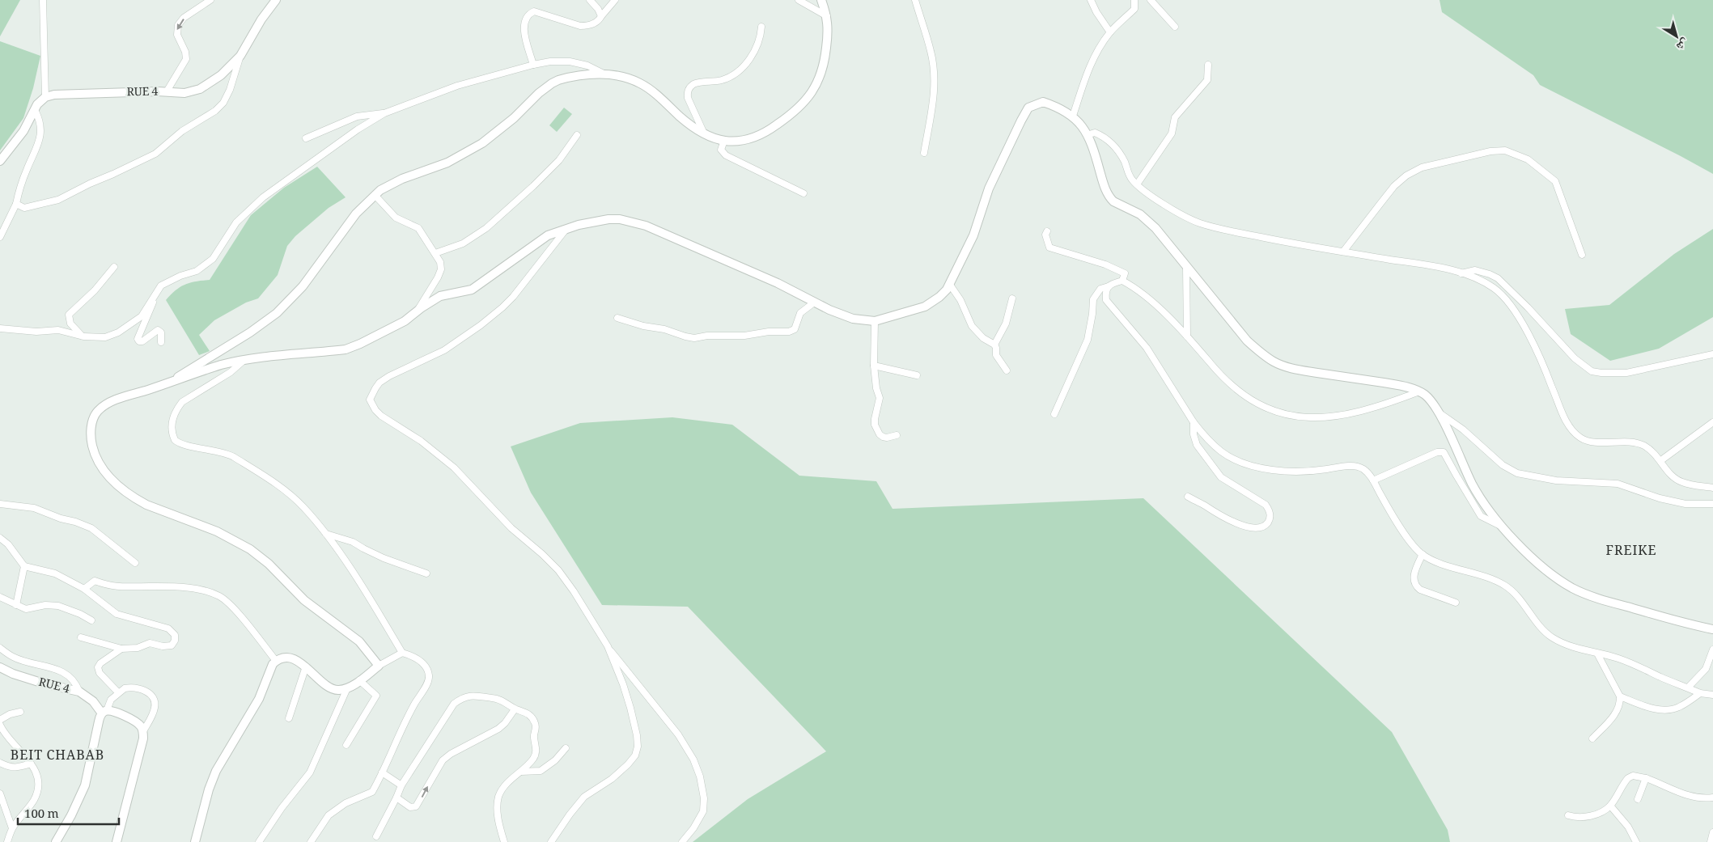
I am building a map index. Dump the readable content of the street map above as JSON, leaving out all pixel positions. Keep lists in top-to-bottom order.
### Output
{
  "streets": {
    "street": ["RUE 4"]
  },
  "districts": ["FREIKE", "BEIT CHABAB"],
  "scale_bar": "100 m",
  "north": "bottom right"
}
